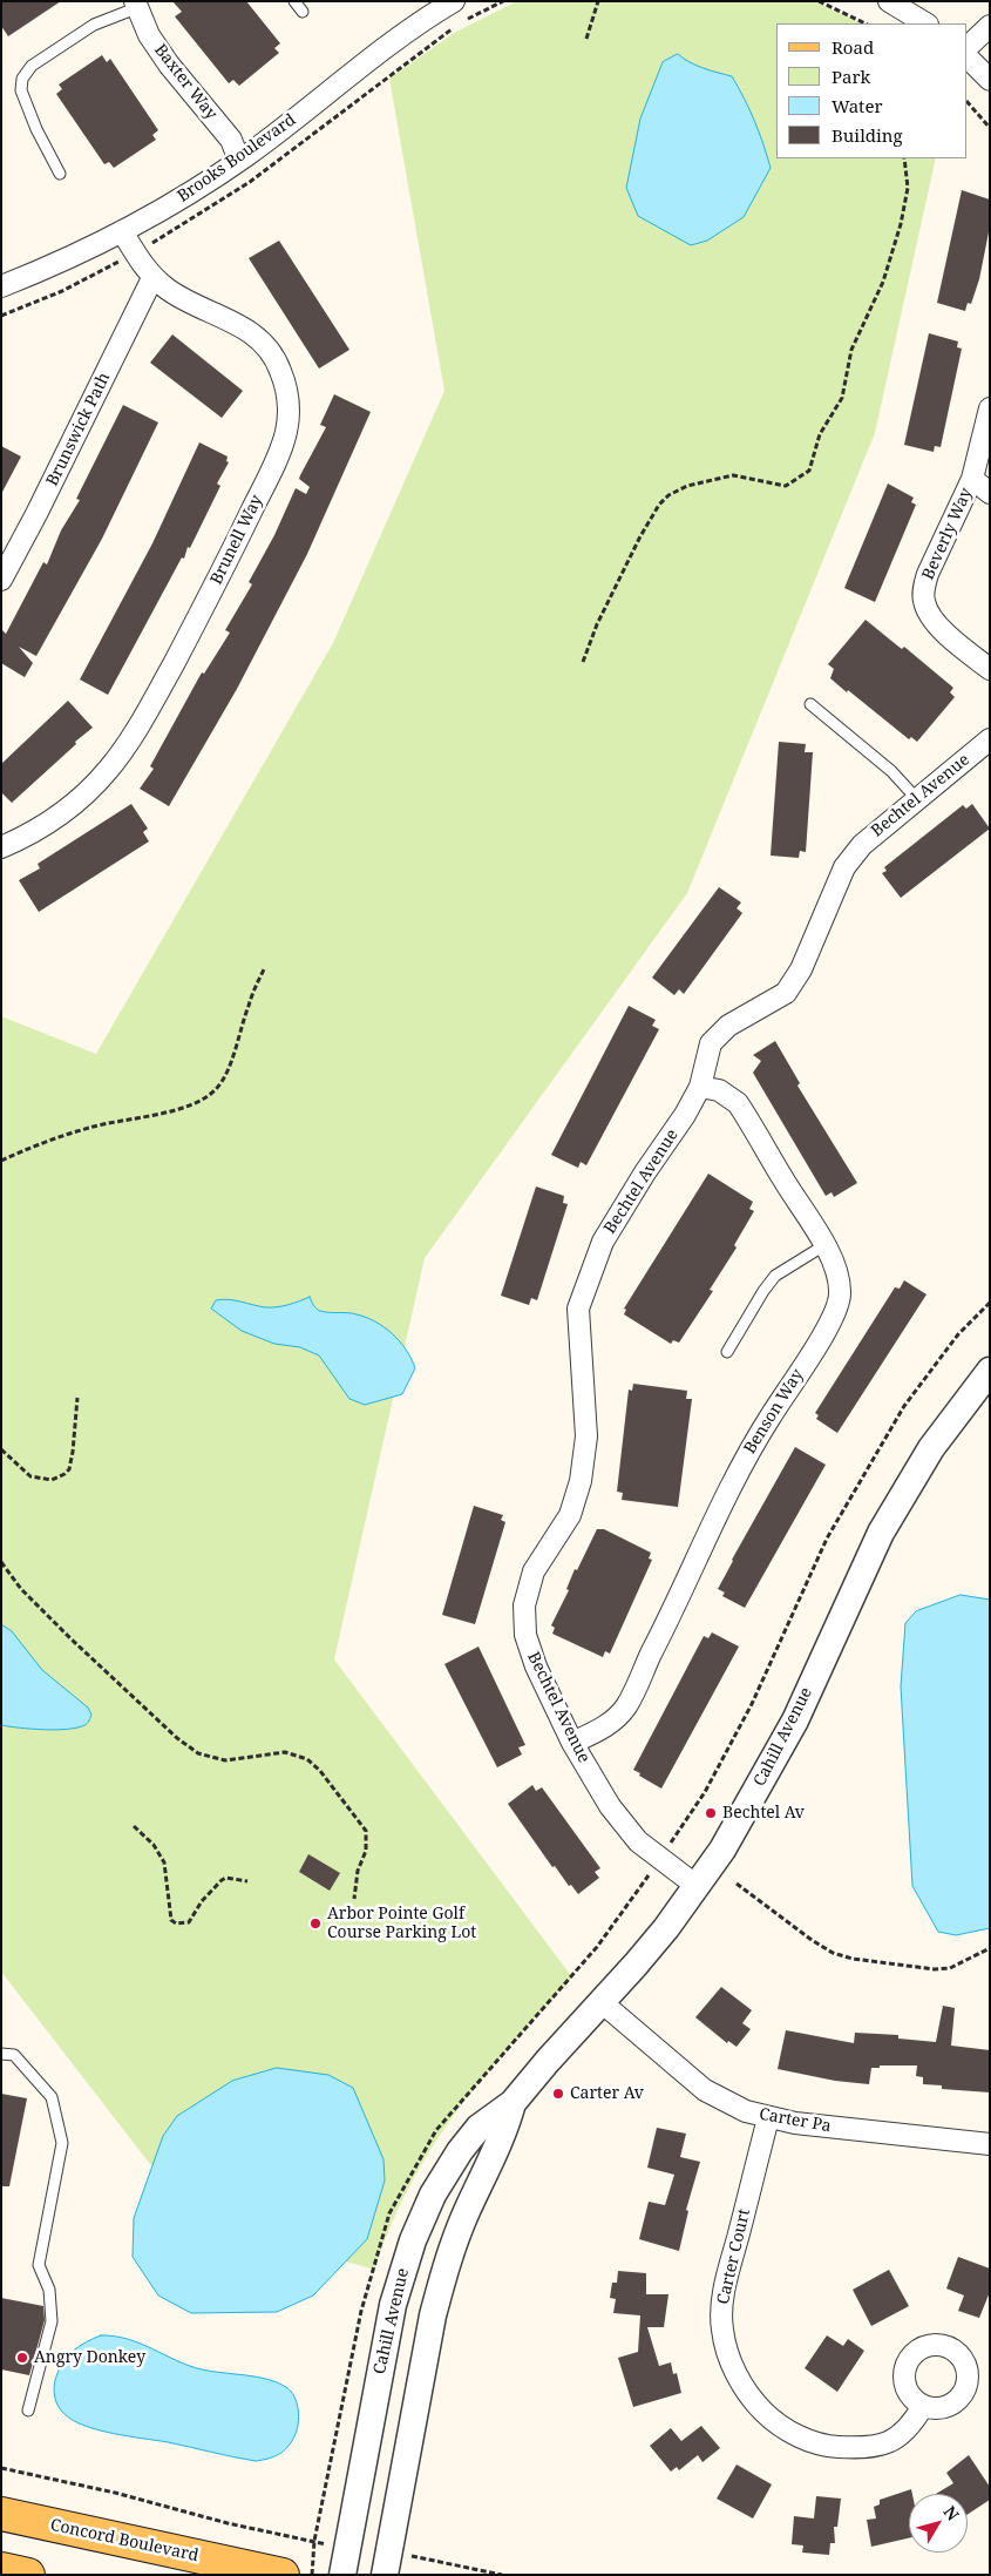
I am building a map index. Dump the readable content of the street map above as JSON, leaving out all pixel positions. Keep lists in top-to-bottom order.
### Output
{
  "streets": {
    "main road": ["Concord Boulevard"],
    "street": [
      "Baxter Way",
      "Brooks Boulevard",
      "Brunswick Path",
      "Beverly Way",
      "Brunell Way",
      "Bechtel Avenue",
      "Benson Way",
      "Cahill Avenue",
      "Carter Pa",
      "Carter Court"
    ]
  },
  "crossings": [
    ["Baxter Way", "Brooks Boulevard"],
    ["Brooks Boulevard", "Brunell Way"],
    ["Brunswick Path", "Brunell Way"],
    ["Bechtel Avenue", "Benson Way"],
    ["Bechtel Avenue", "Cahill Avenue"],
    ["Cahill Avenue", "Carter Pa"],
    ["Carter Pa", "Carter Court"]
  ],
  "places": [
    "Bechtel Av",
    "Arbor Pointe Golf Course Parking Lot",
    "Carter Av",
    "Angry Donkey"
  ],
  "legend": [
    "Road",
    "Park",
    "Water",
    "Building"
  ],
  "north": "top right"
}
